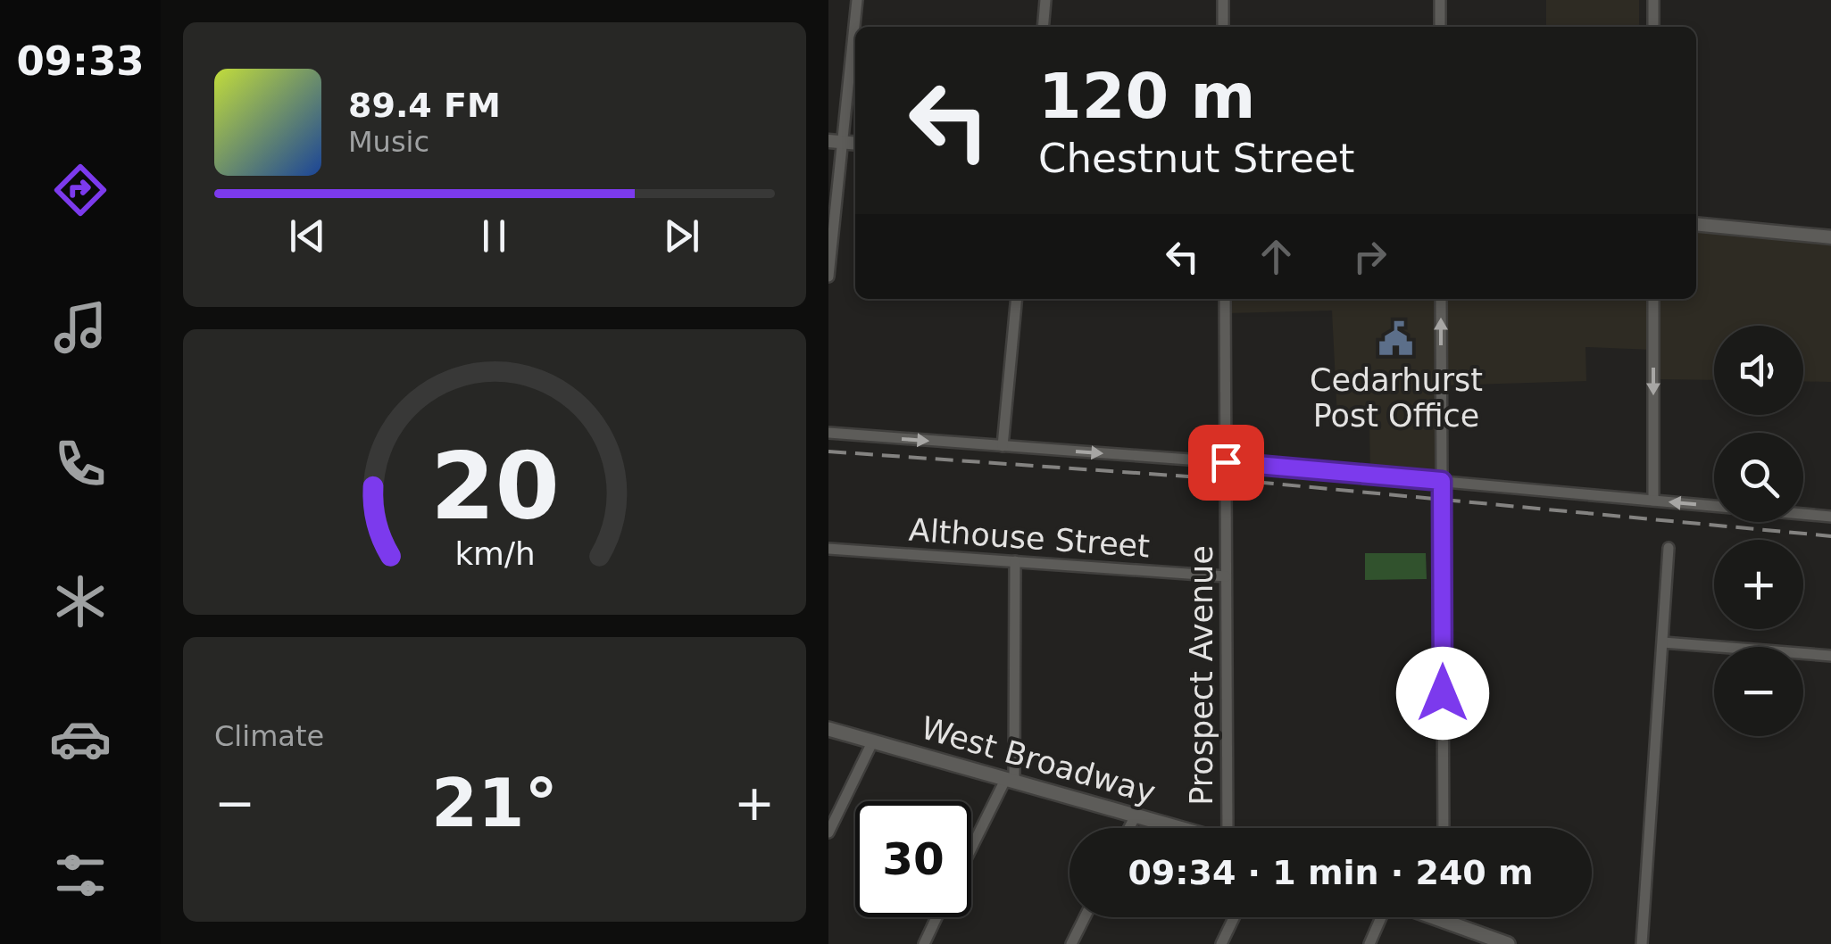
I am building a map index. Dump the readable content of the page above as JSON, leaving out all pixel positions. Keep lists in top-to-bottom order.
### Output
{
  "streets": {
    "main road": ["West Broadway"],
    "street": ["Althouse Street", "Prospect Avenue"]
  },
  "crossings": [
    ["Althouse Street", "Prospect Avenue"]
  ],
  "places": {
    "public building": ["Cedarhurst Post Office"]
  },
  "page": {
    "tabs": "09:33",
    "turn": ["120 m", "Chestnut Street"],
    "song": ["89.4 FM", "Music"],
    "map_buttons": ["+", "−"],
    "tile": "Climate",
    "heat": ["−", "21°", "+"],
    "limit": "30",
    "trip": "09:34 · 1 min · 240 m",
    "gauge": ["20", "km/h"]
  }
}
